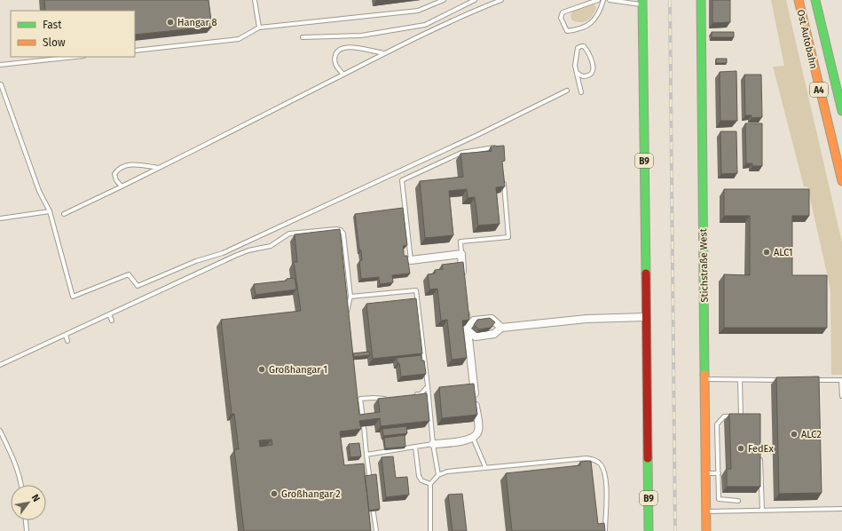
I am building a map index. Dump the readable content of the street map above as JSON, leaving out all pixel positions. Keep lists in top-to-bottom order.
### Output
{
  "streets": {
    "main road": [
      "Ost Autobahn",
      "A4",
      "B9",
      "Stichstraße West"
    ]
  },
  "places": [
    "Hangar 8",
    "ALC1",
    "Großhangar 1",
    "ALC2",
    "FedEx",
    "Großhangar 2"
  ],
  "legend": ["Fast", "Slow"],
  "north": "top right"
}
